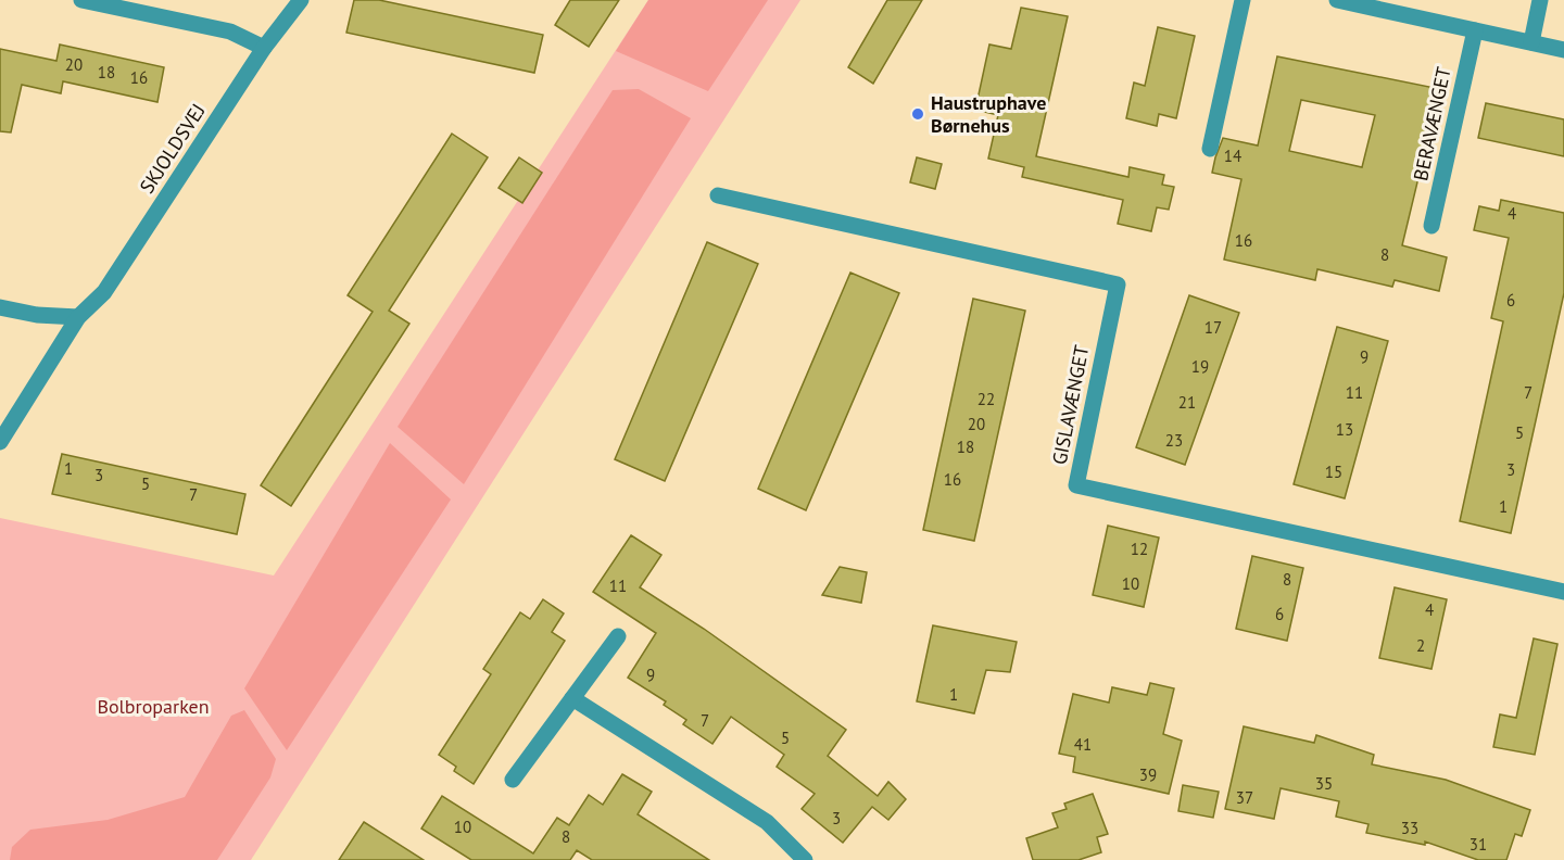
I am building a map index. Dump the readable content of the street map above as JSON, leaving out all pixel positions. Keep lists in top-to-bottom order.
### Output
{
  "streets": {
    "street": ["BERAVÆNGET", "SKJOLDSVEJ", "GISLAVÆNGET"]
  },
  "parks": ["Bolbroparken"],
  "places": ["Haustruphave Børnehus"],
  "house_numbers": [
    "20",
    "18",
    "16",
    "14",
    "4",
    "16",
    "8",
    "6",
    "17",
    "9",
    "19",
    "11",
    "7",
    "22",
    "21",
    "20",
    "13",
    "5",
    "23",
    "18",
    "1",
    "3",
    "15",
    "3",
    "16",
    "5",
    "7",
    "1",
    "12",
    "8",
    "10",
    "11",
    "4",
    "6",
    "2",
    "9",
    "1",
    "7",
    "5",
    "41",
    "39",
    "35",
    "37",
    "3",
    "10",
    "33",
    "8",
    "31"
  ]
}
